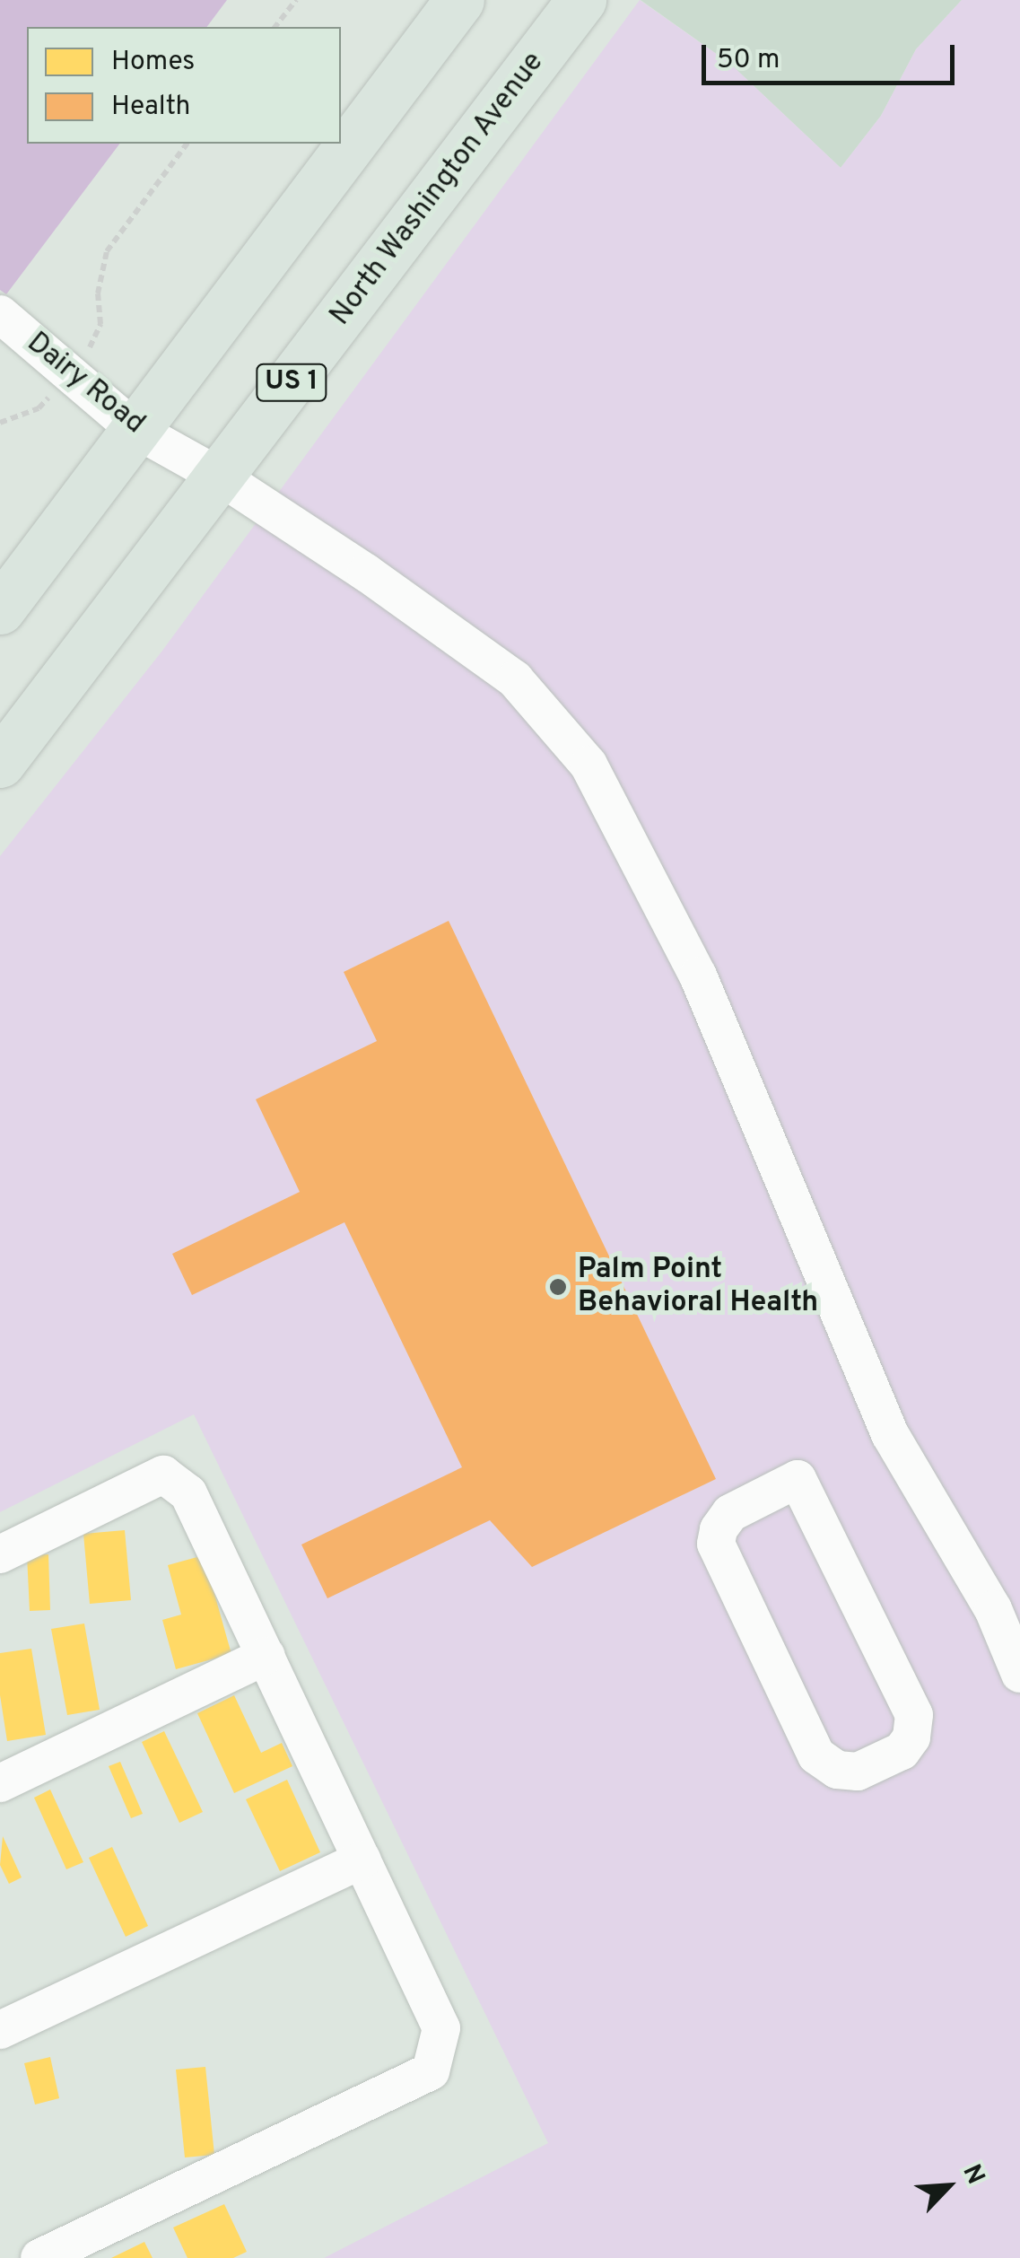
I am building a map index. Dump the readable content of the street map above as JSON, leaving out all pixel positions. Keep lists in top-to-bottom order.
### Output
{
  "streets": {
    "main road": ["North Washington Avenue", "US 1"],
    "street": ["Dairy Road"]
  },
  "crossings": [
    ["North Washington Avenue", "Dairy Road"]
  ],
  "places": ["Palm Point Behavioral Health"],
  "legend": ["Homes", "Health"],
  "scale_bar": "50 m",
  "north": "top right"
}
